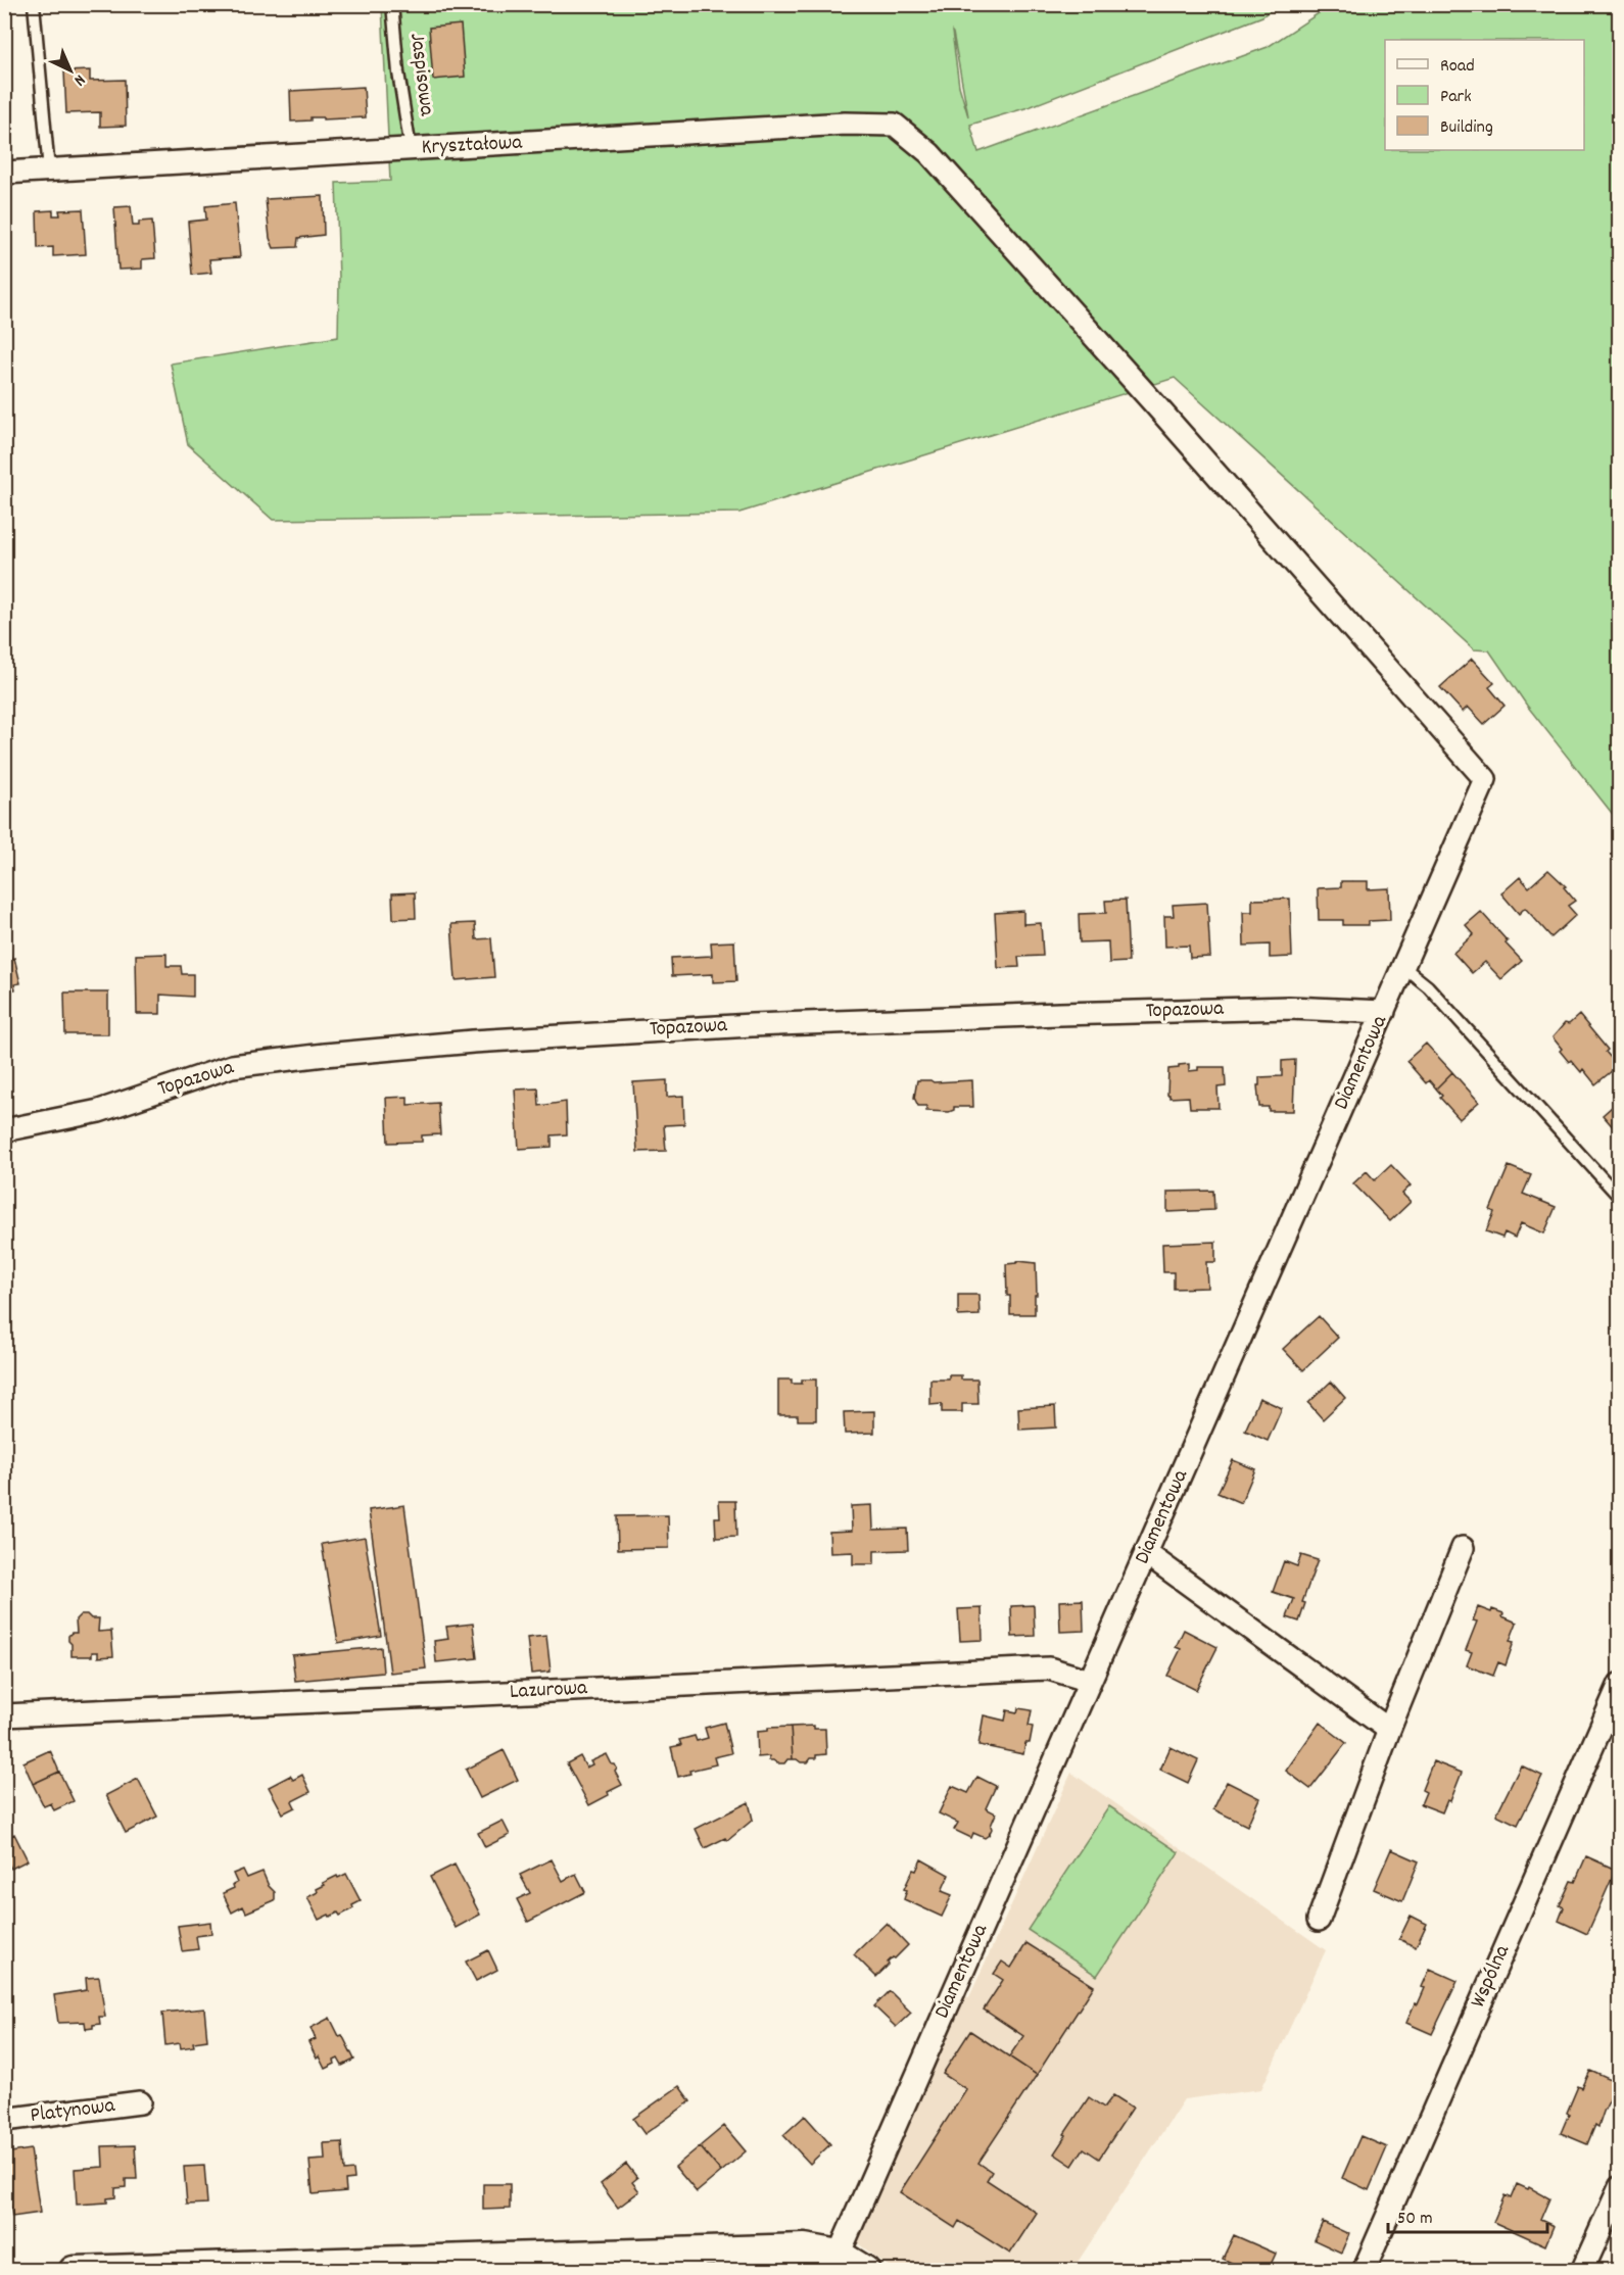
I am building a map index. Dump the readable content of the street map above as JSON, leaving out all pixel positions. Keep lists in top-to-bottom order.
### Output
{
  "streets": {
    "street": [
      "Kryształowa",
      "Topazowa",
      "Diamentowa",
      "Lazurowa",
      "Wspólna",
      "Platynowa"
    ],
    "lane": ["Jaspisowa"]
  },
  "crossings": [
    ["Jaspisowa", "Kryształowa"],
    ["Kryształowa", "Diamentowa"],
    ["Topazowa", "Diamentowa"],
    ["Diamentowa", "Lazurowa"]
  ],
  "legend": ["Road", "Park", "Building"],
  "scale_bar": "50 m",
  "north": "bottom right"
}
